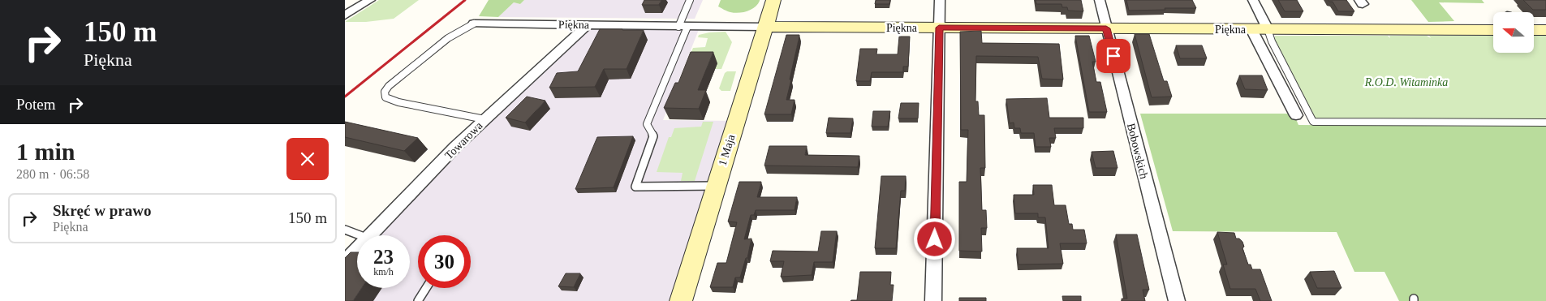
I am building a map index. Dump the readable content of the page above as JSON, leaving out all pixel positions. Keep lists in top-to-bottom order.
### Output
{
  "streets": {
    "street": [
      "Piękna",
      "Towarowa",
      "1 Maja",
      "Bobowskich"
    ]
  },
  "crossings": [
    ["Piękna", "Towarowa"],
    ["Piękna", "1 Maja"],
    ["Piękna", "Bobowskich"]
  ],
  "parks": ["R.O.D. Witaminka"],
  "north": "left",
  "page": {
    "turn": ["150 m", "Piękna"],
    "then": "Potem",
    "heading": ["1 min", "280 m · 06:58"],
    "list": [
      {
        "name": "Skręć w prawo",
        "note": "Piękna",
        "value": "150 m"
      }
    ],
    "speed": "23 km/h",
    "limit": "30"
  }
}
